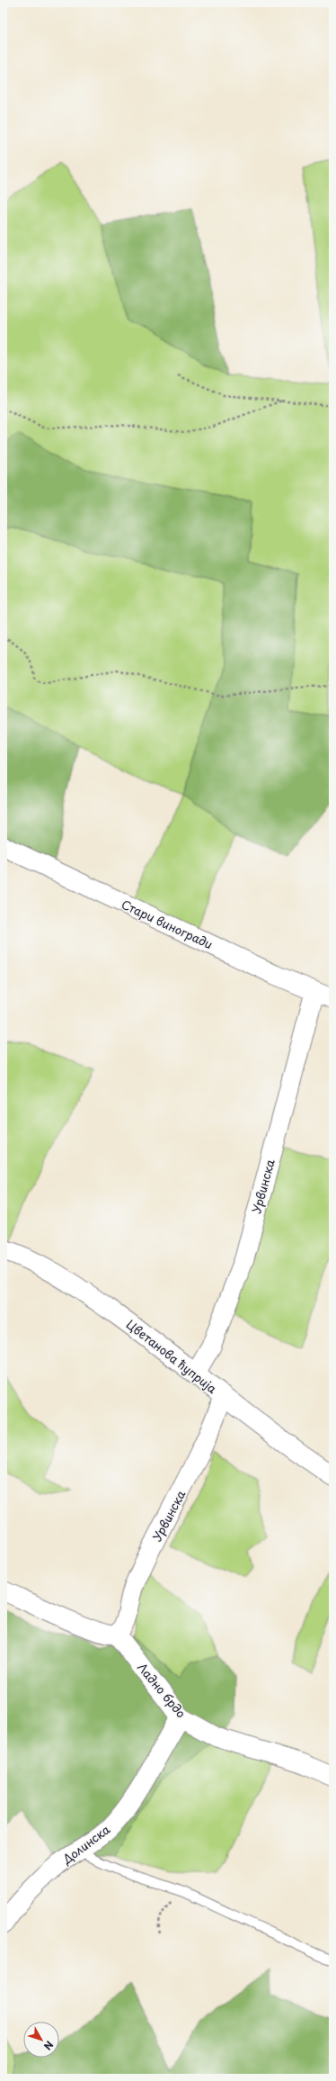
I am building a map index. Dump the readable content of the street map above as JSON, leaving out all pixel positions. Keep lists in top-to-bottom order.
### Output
{
  "streets": {
    "street": [
      "Стари виногради",
      "Урвинска",
      "Цветанова ћуприја",
      "Ладно брдо",
      "Долинска"
    ]
  },
  "crossings": [
    ["Стари виногради", "Урвинска"],
    ["Урвинска", "Цветанова ћуприја"],
    ["Урвинска", "Ладно брдо"],
    ["Ладно брдо", "Долинска"]
  ],
  "north": "bottom right"
}
